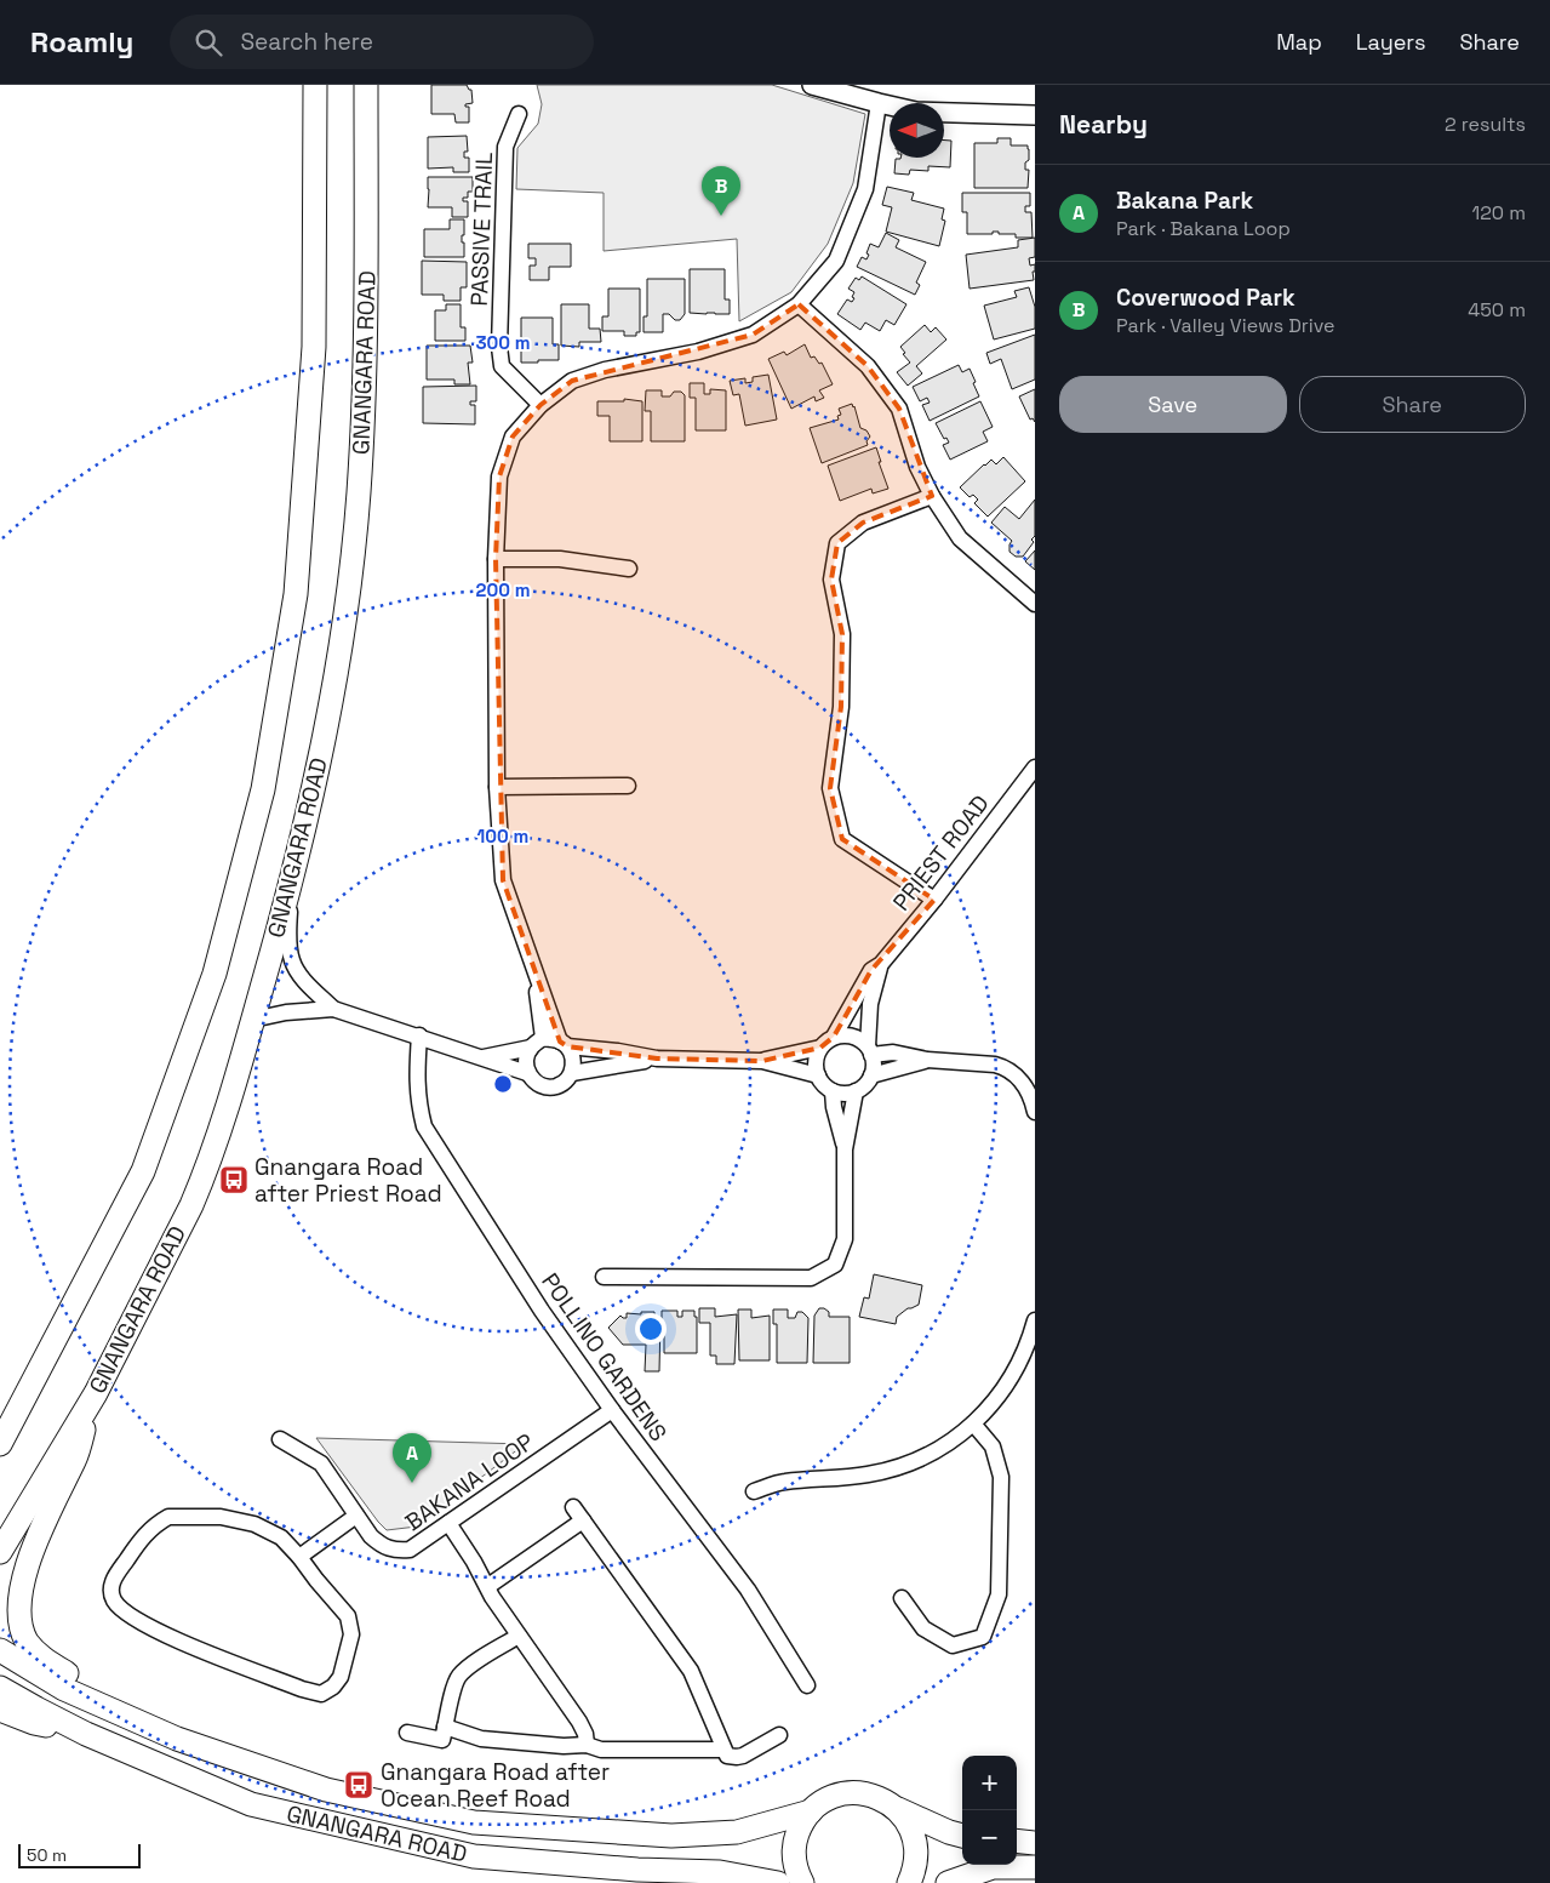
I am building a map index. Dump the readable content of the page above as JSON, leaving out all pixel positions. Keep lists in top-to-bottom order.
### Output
{
  "streets": {
    "main road": ["GNANGARA ROAD"],
    "street": [
      "PASSIVE TRAIL",
      "PRIEST ROAD",
      "POLLINO GARDENS",
      "BAKANA LOOP"
    ]
  },
  "crossings": [
    ["POLLINO GARDENS", "BAKANA LOOP"]
  ],
  "places": {
    "bus stop": ["Gnangara Road after Priest Road", "Gnangara Road after Ocean Reef Road"]
  },
  "scale_bar": "50 m",
  "north": "left",
  "page": {
    "header": "Roamly",
    "search": "Search here",
    "nav": ["Map", "Layers", "Share"],
    "heading": ["Nearby", "2 results"],
    "list": [
      {
        "mark": "A",
        "name": "Bakana Park",
        "note": "Park · Bakana Loop",
        "value": "120 m"
      },
      {
        "mark": "B",
        "name": "Coverwood Park",
        "note": "Park · Valley Views Drive",
        "value": "450 m"
      }
    ],
    "pins": ["B", "A"],
    "buttons": ["Save", "Share"],
    "map_buttons": ["+", "−"],
    "scale": "50 m"
  },
  "rings": ["300 m", "200 m", "100 m"]
}
